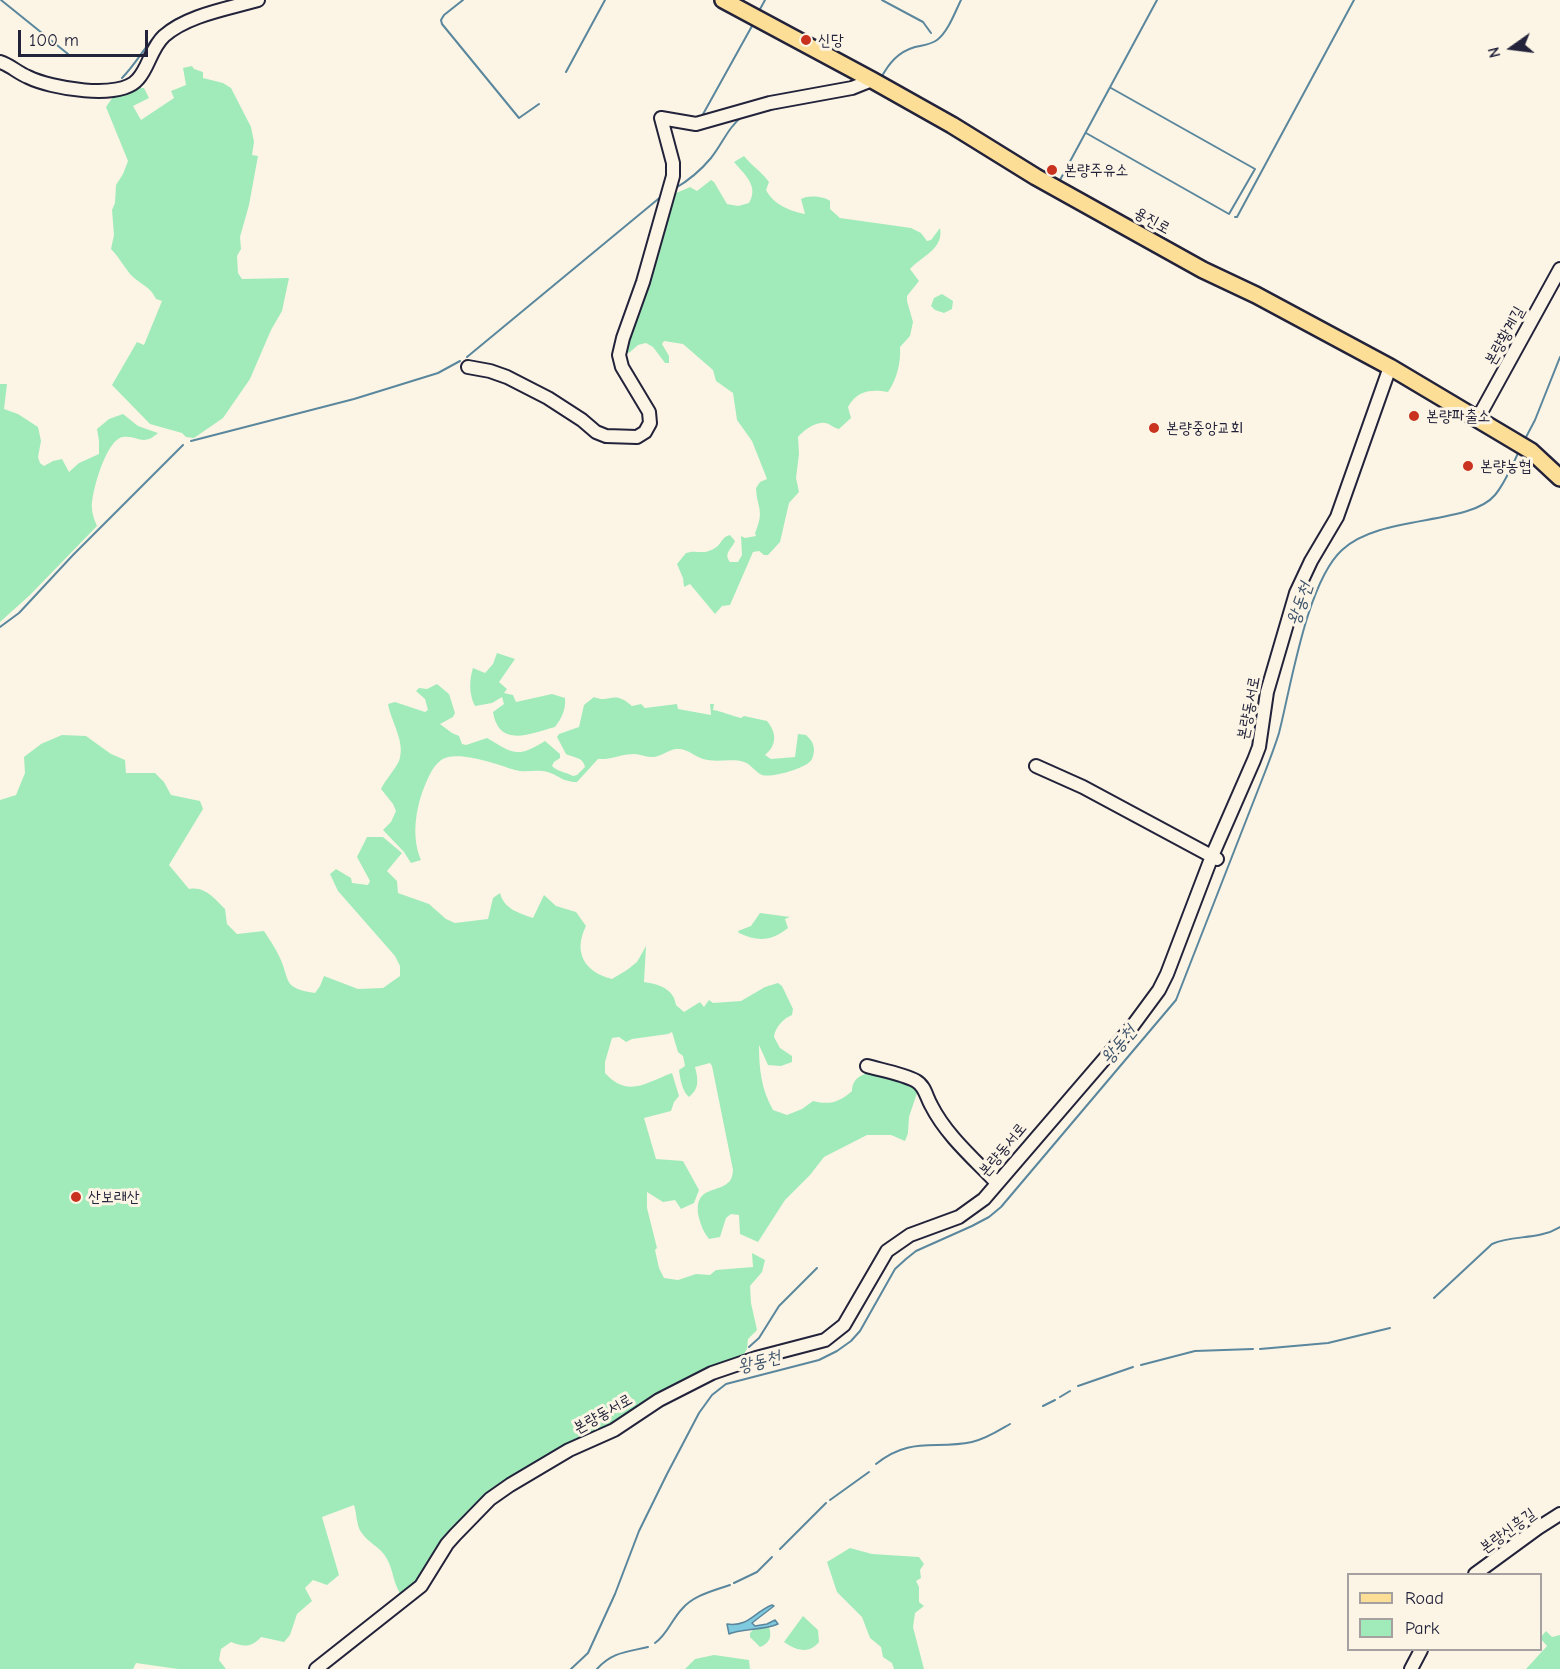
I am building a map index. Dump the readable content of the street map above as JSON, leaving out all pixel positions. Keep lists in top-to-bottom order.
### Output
{
  "streets": {
    "main road": ["용진로"],
    "street": ["본량황계길", "본량동서로", "본량신흥길"]
  },
  "crossings": [
    ["용진로", "본량황계길"],
    ["용진로", "본량동서로"]
  ],
  "water": ["왕동천"],
  "places": [
    "신당",
    "본량주유소",
    "본량파출소",
    "본량중앙교회",
    "본량농협",
    "산보래산"
  ],
  "legend": ["Road", "Park"],
  "scale_bar": "100 m",
  "north": "left"
}
